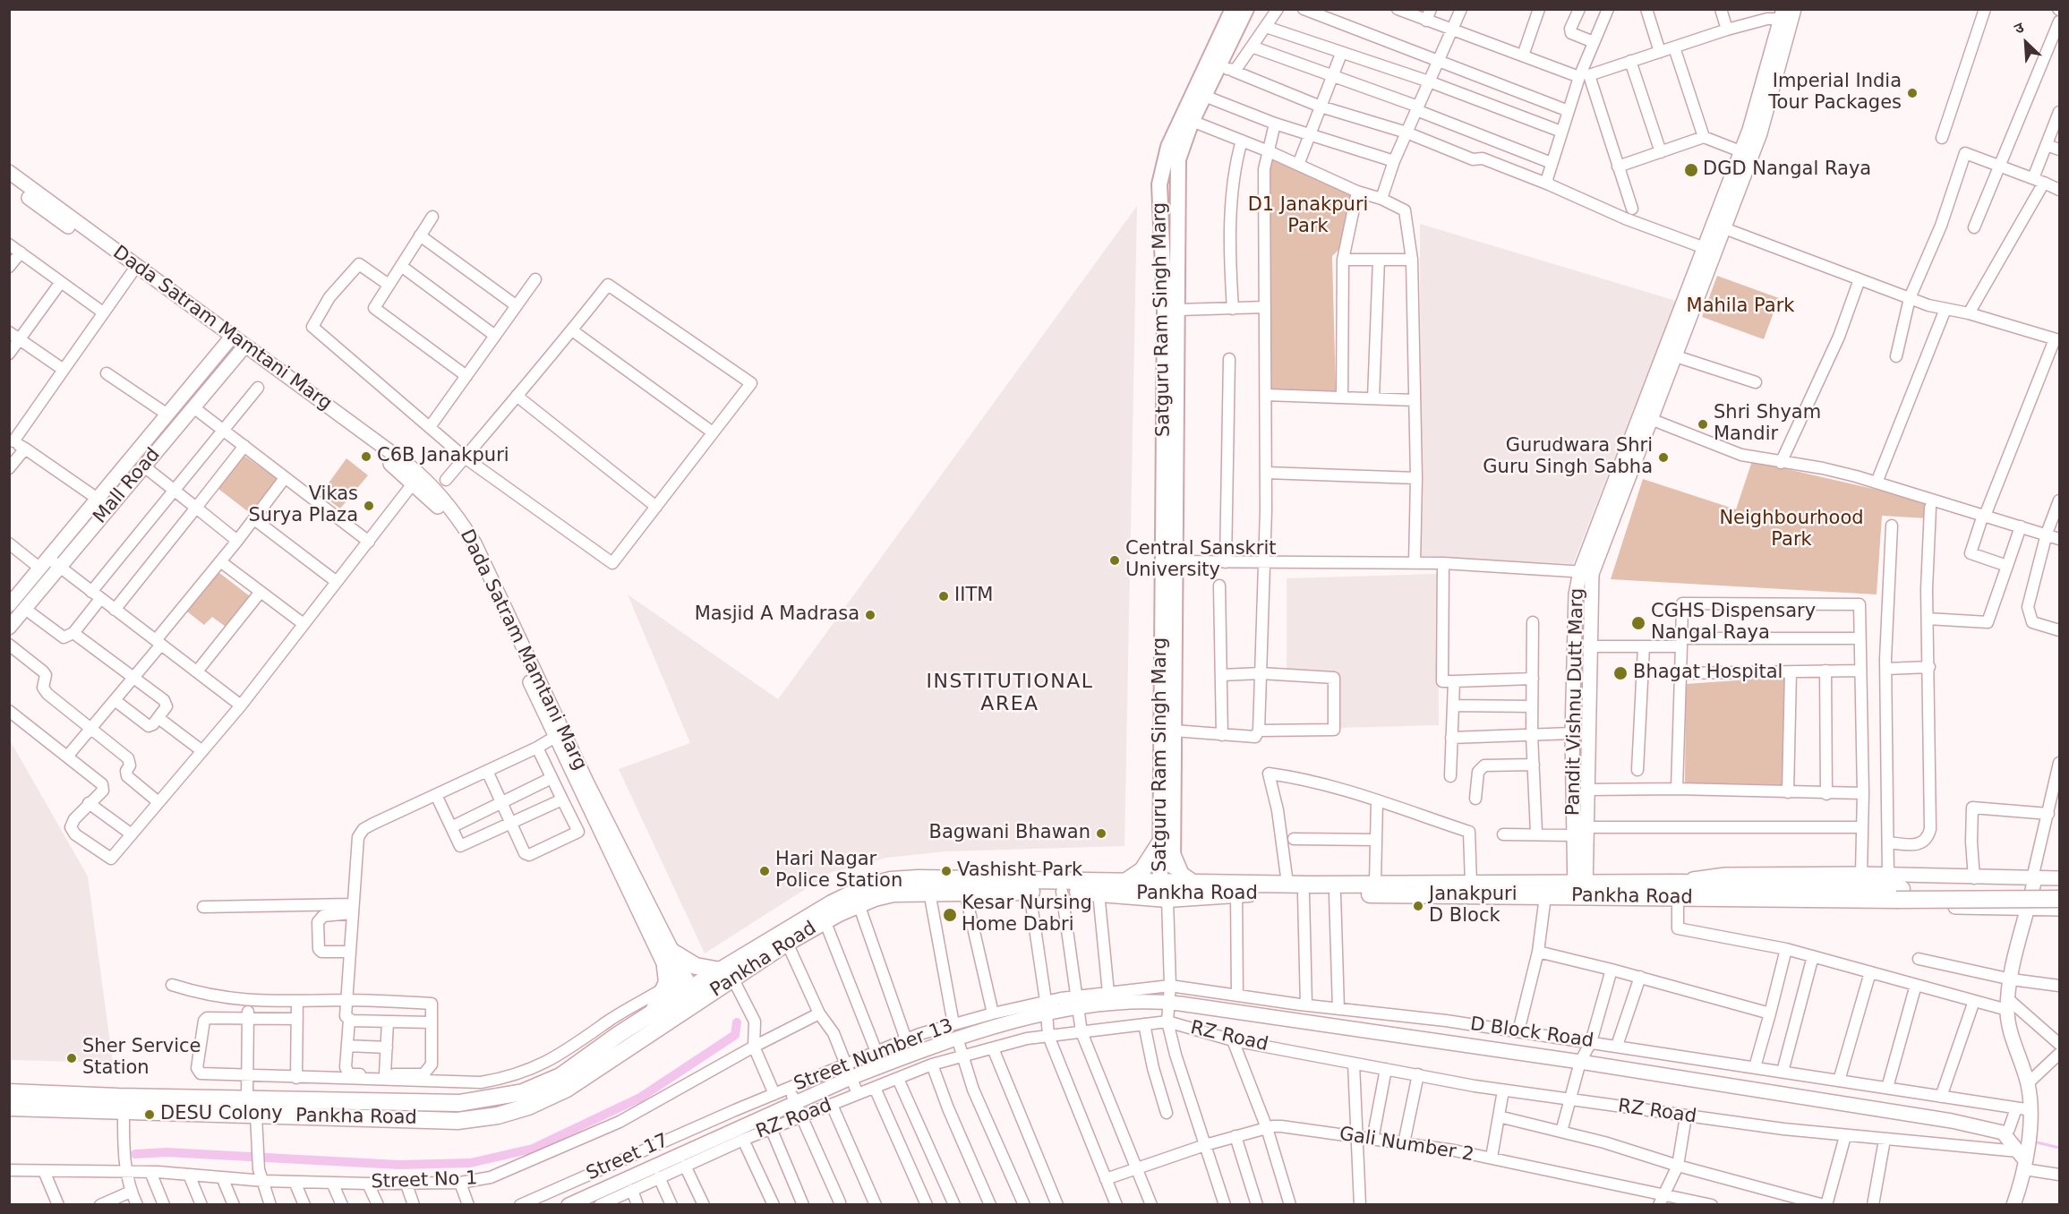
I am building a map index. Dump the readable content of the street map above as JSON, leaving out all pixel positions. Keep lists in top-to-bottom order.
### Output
{
  "streets": {
    "main road": ["Satguru Ram Singh Marg", "Pankha Road"],
    "street": [
      "Dada Satram Mamtani Marg",
      "Mall Road",
      "Pandit Vishnu Dutt Marg",
      "D Block Road",
      "RZ Road",
      "Street Number 13",
      "Gali Number 2",
      "Street 17",
      "Street No 1"
    ]
  },
  "crossings": [
    ["Satguru Ram Singh Marg", "Pankha Road"],
    ["Dada Satram Mamtani Marg", "Mall Road"],
    ["Dada Satram Mamtani Marg", "Pankha Road"],
    ["Pandit Vishnu Dutt Marg", "Pankha Road"],
    ["Street Number 13", "Street 17"]
  ],
  "districts": ["INSTITUTIONAL AREA"],
  "parks": ["D1 Janakpuri Park", "Mahila Park", "Neighbourhood Park"],
  "places": [
    "Imperial India Tour Packages",
    "DGD Nangal Raya",
    "Shri Shyam Mandir",
    "C6B Janakpuri",
    "Gurudwara Shri Guru Singh Sabha",
    "Vikas Surya Plaza",
    "Central Sanskrit University",
    "IITM",
    "Masjid A Madrasa",
    "CGHS Dispensary Nangal Raya",
    "Bhagat Hospital",
    "Bagwani Bhawan",
    "Hari Nagar Police Station",
    "Vashisht Park",
    "Janakpuri D Block",
    "Kesar Nursing Home Dabri",
    "Sher Service Station",
    "DESU Colony"
  ],
  "north": "top left"
}
